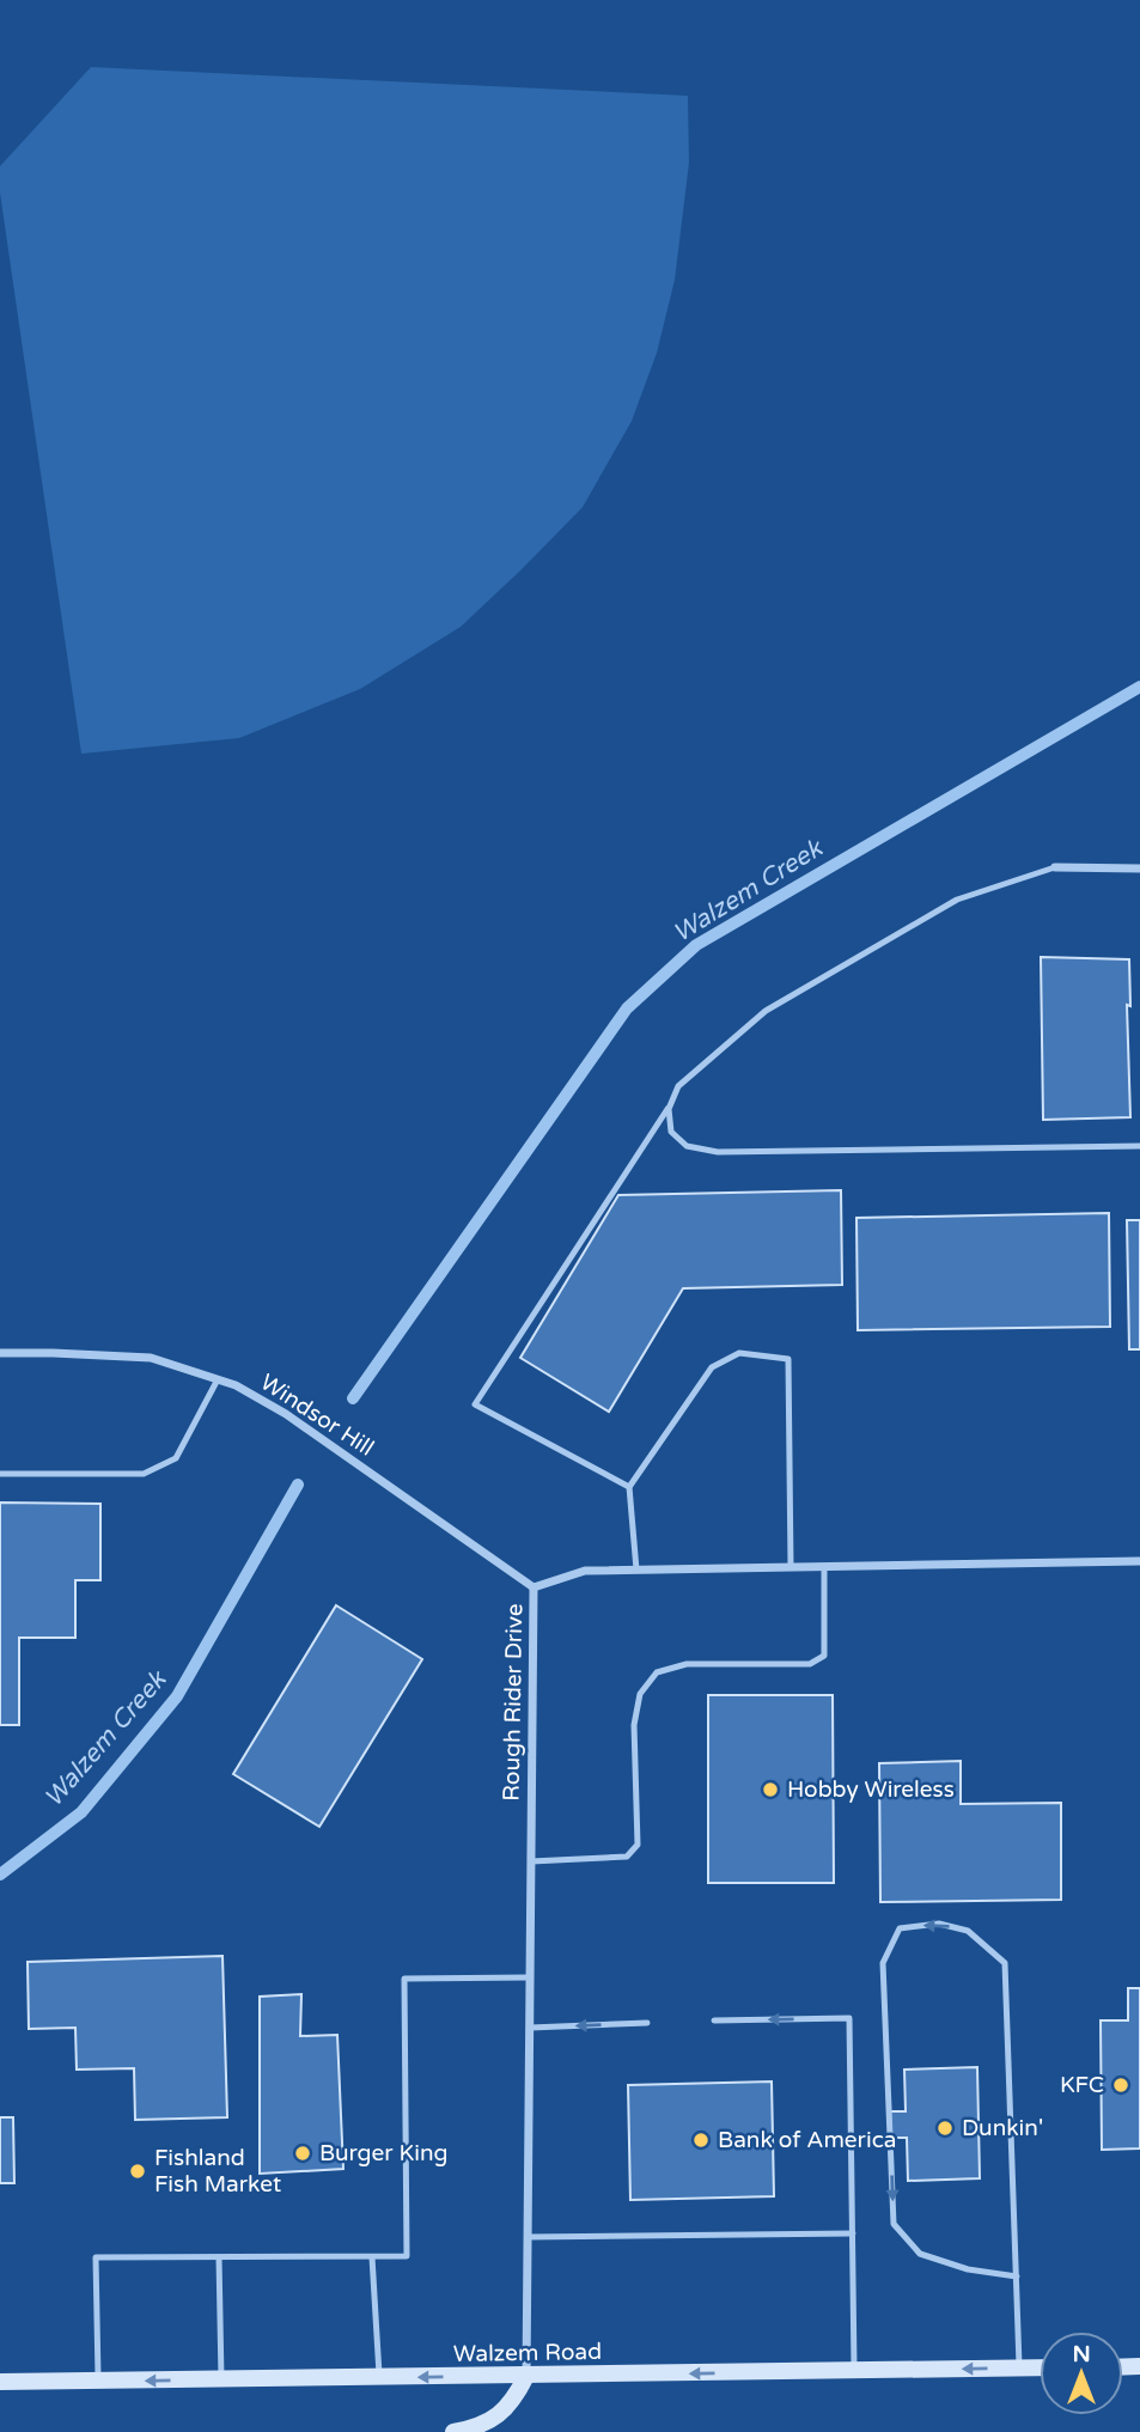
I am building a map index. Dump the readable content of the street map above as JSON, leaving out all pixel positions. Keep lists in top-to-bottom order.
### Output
{
  "streets": {
    "main road": ["Walzem Road"],
    "street": ["Windsor Hill", "Rough Rider Drive"]
  },
  "crossings": [
    ["Windsor Hill", "Rough Rider Drive"],
    ["Rough Rider Drive", "Walzem Road"]
  ],
  "one_way": ["Walzem Road"],
  "water": ["Walzem Creek"],
  "places": [
    "Hobby Wireless",
    "KFC",
    "Dunkin'",
    "Bank of America",
    "Burger King",
    "Fishland Fish Market"
  ],
  "north": "top"
}
